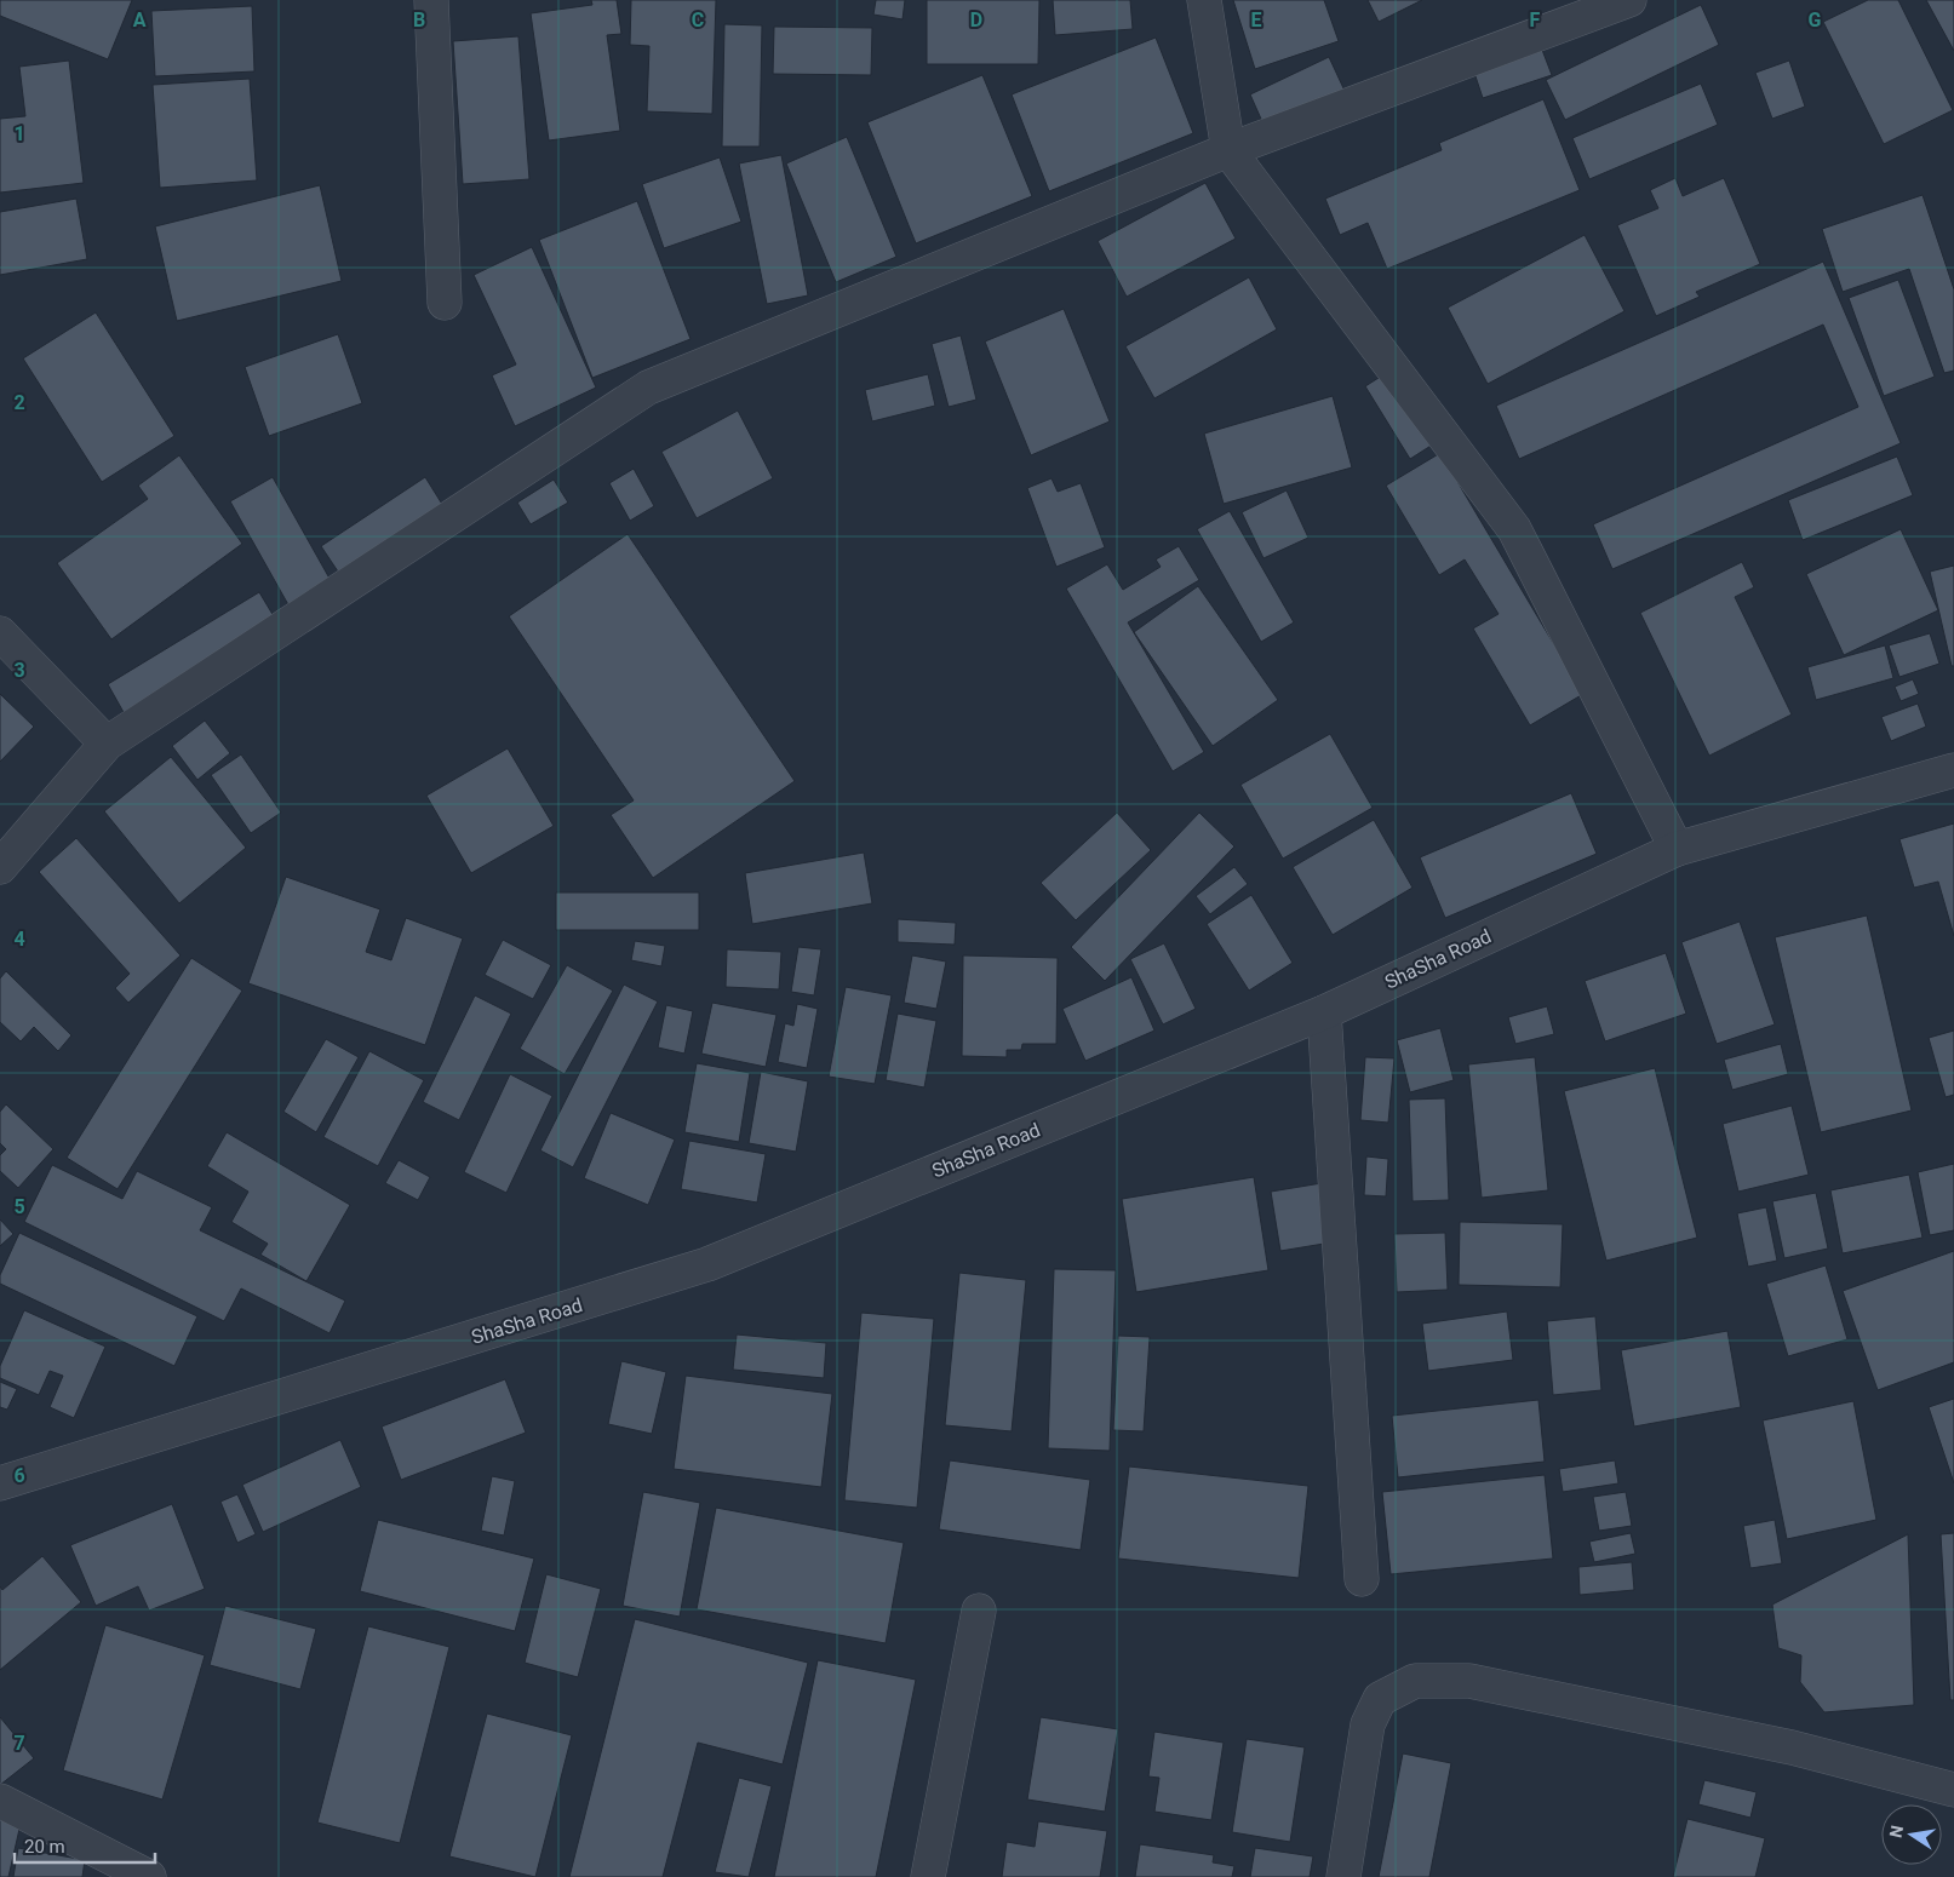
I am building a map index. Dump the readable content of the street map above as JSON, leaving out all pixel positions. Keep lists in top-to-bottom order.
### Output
{
  "streets": {
    "street": ["ShaSha Road"]
  },
  "scale_bar": "20 m",
  "north": "left",
  "grid": {
    "columns": [
      "A",
      "B",
      "C",
      "D",
      "E",
      "F",
      "G"
    ],
    "rows": [
      "1",
      "2",
      "3",
      "4",
      "5",
      "6",
      "7"
    ]
  }
}
